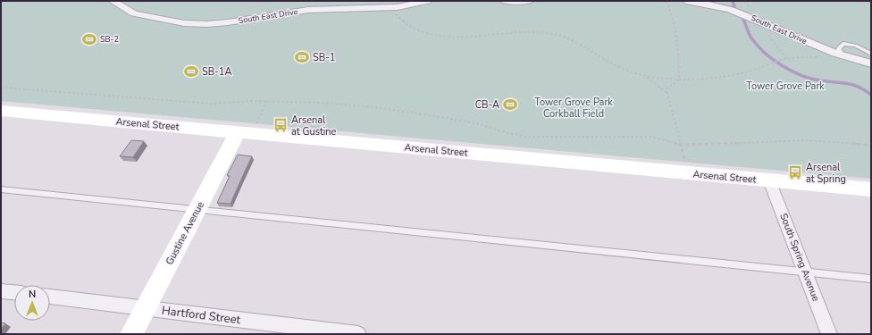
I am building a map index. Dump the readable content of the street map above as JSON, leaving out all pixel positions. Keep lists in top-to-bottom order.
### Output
{
  "streets": {
    "main road": ["Arsenal Street", "Gustine Avenue"],
    "street": ["South East Drive", "South Spring Avenue", "Hartford Street"]
  },
  "crossings": [
    ["Arsenal Street", "Gustine Avenue"],
    ["Arsenal Street", "South Spring Avenue"],
    ["Gustine Avenue", "Hartford Street"]
  ],
  "parks": ["Tower Grove Park", "Tower Grove Park Corkball Field"],
  "places": {
    "sports": [
      "SB-2",
      "SB-1",
      "SB-1A",
      "CB-A"
    ],
    "bus stop": ["Arsenal at Gustine", "Arsenal at Spring"]
  },
  "north": "top"
}
